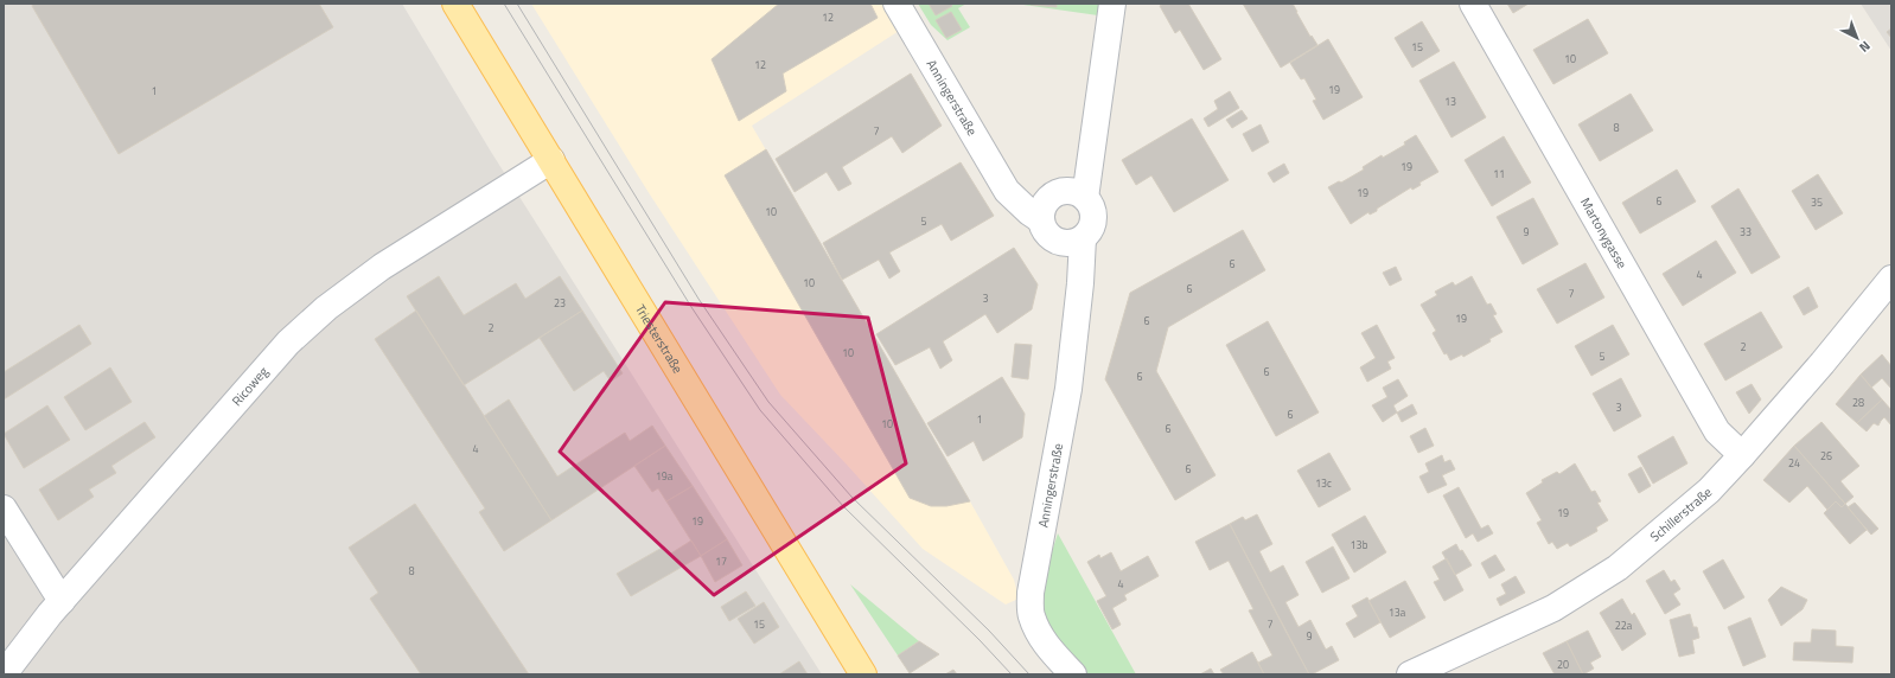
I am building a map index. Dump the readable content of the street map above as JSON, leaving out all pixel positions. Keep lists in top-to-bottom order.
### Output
{
  "streets": {
    "main road": ["Triesterstraße"],
    "street": [
      "Anningerstraße",
      "Martonygasse",
      "Ricoweg",
      "Schillerstraße"
    ]
  },
  "crossings": [
    ["Martonygasse", "Schillerstraße"],
    ["Triesterstraße", "Ricoweg"]
  ],
  "house_numbers": [
    "12",
    "15",
    "10",
    "12",
    "19",
    "1",
    "13",
    "8",
    "7",
    "19",
    "11",
    "19",
    "6",
    "35",
    "10",
    "5",
    "9",
    "33",
    "6",
    "4",
    "10",
    "6",
    "7",
    "3",
    "23",
    "19",
    "6",
    "2",
    "2",
    "10",
    "5",
    "6",
    "6",
    "28",
    "3",
    "6",
    "1",
    "10",
    "6",
    "4",
    "26",
    "24",
    "6",
    "19a",
    "13c",
    "19",
    "19",
    "13b",
    "17",
    "8",
    "4",
    "13a",
    "15",
    "7",
    "22a",
    "9",
    "20"
  ],
  "north": "bottom right"
}
